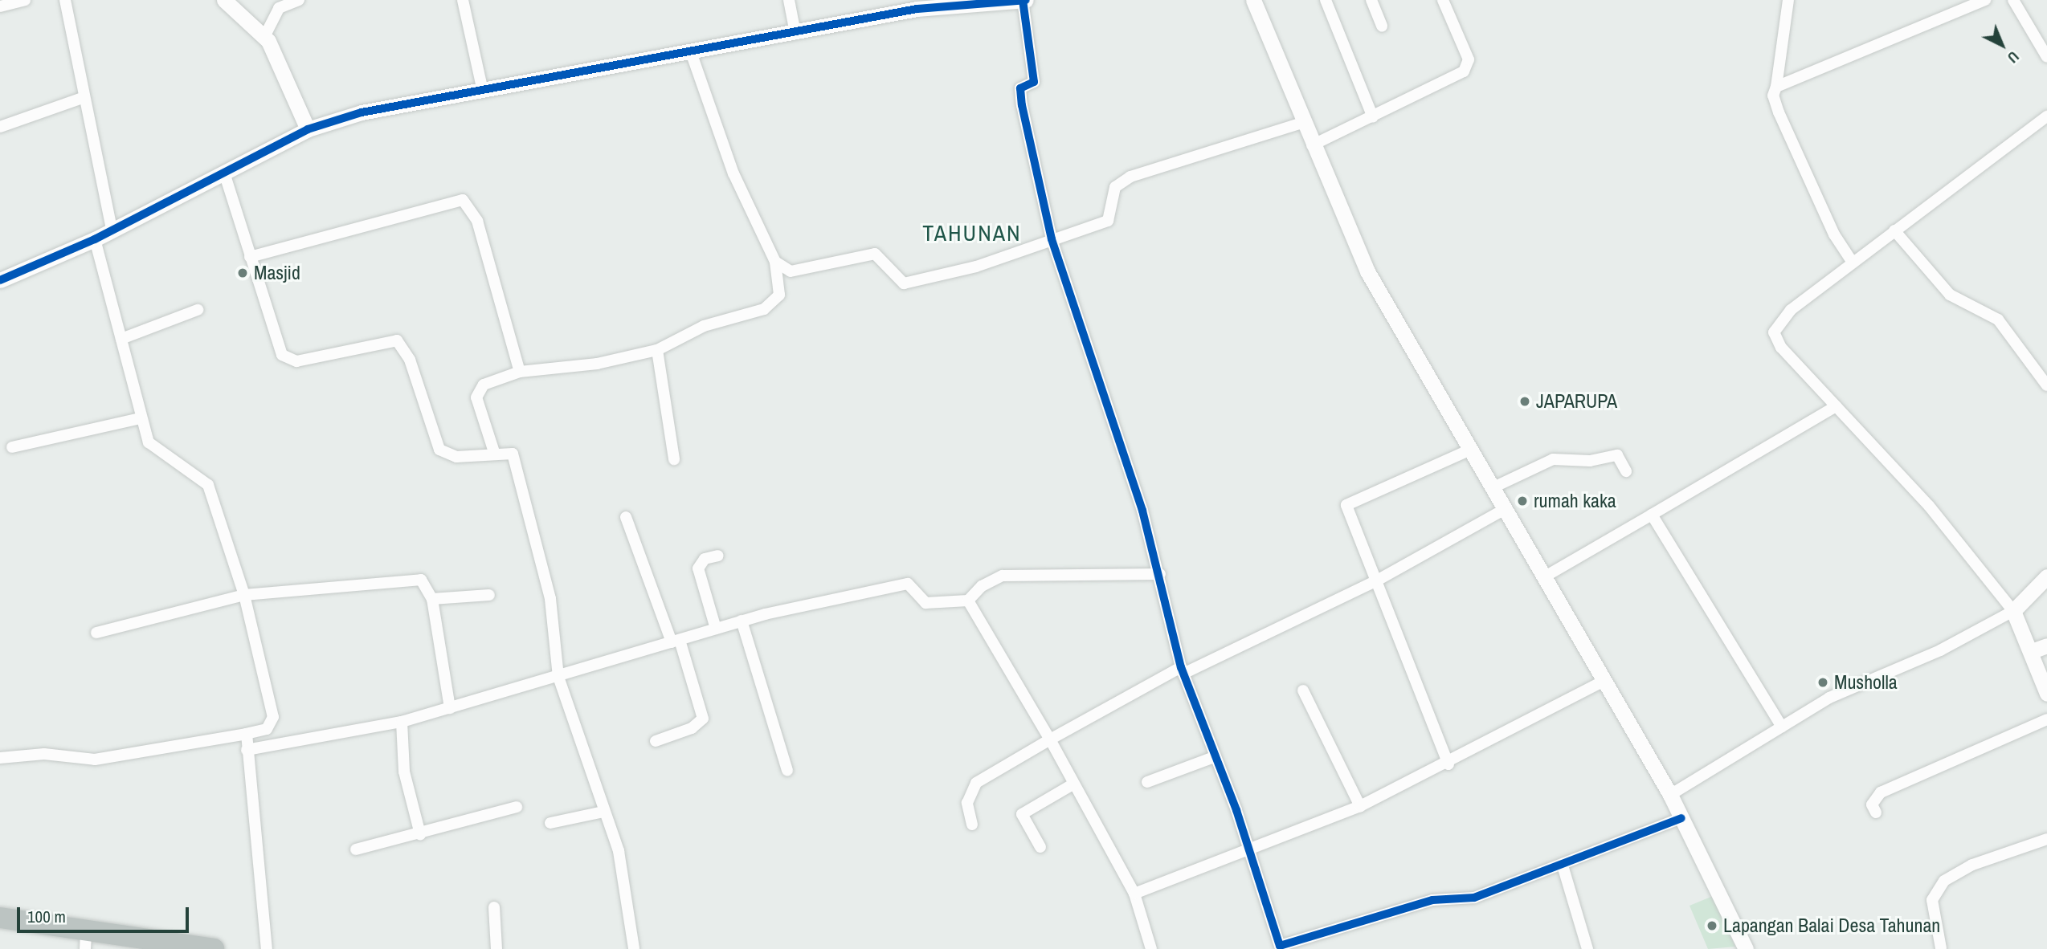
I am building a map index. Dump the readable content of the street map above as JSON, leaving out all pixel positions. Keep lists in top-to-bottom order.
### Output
{
  "districts": ["TAHUNAN"],
  "places": [
    "Masjid",
    "JAPARUPA",
    "rumah kaka",
    "Musholla",
    "Lapangan Balai Desa Tahunan"
  ],
  "scale_bar": "100 m",
  "north": "bottom right"
}
